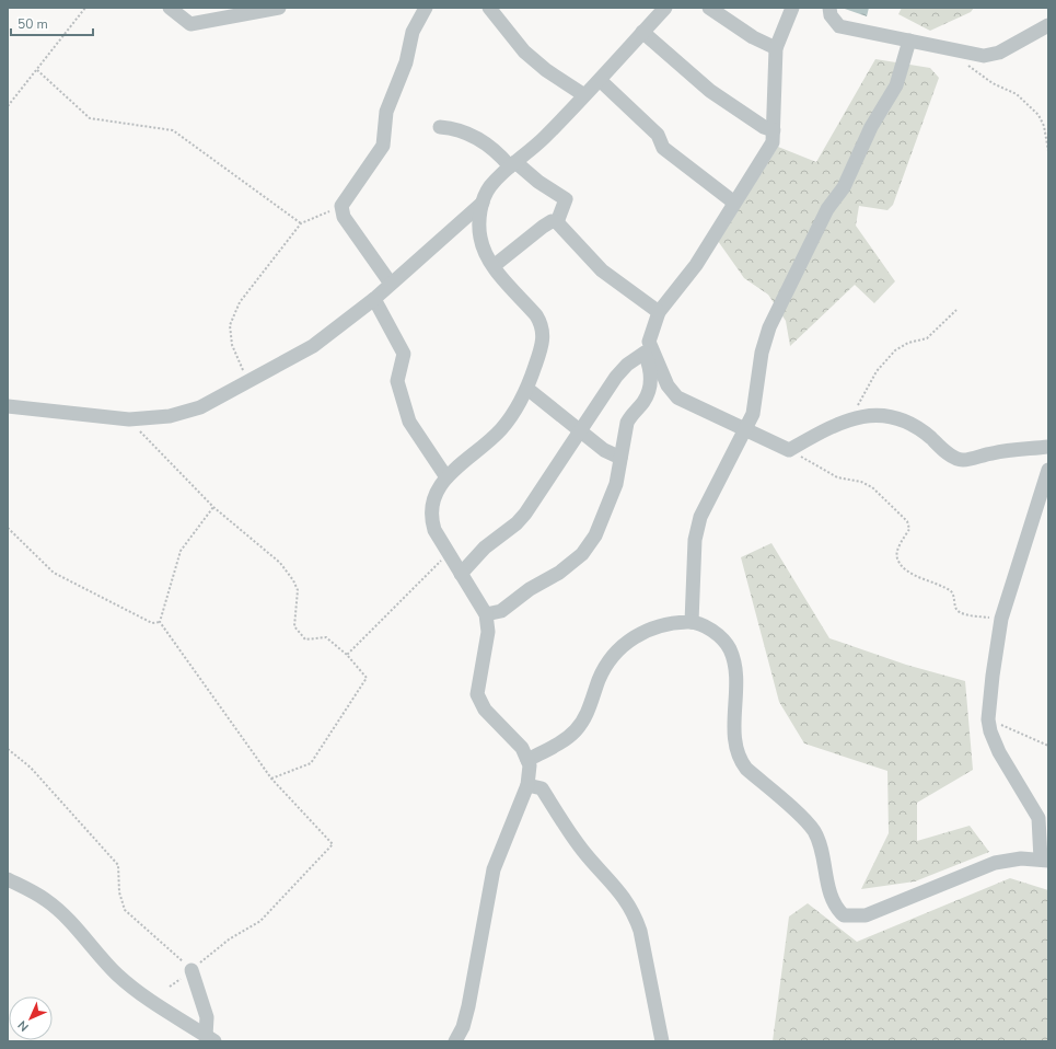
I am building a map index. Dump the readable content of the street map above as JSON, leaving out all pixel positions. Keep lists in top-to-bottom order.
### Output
{
  "scale_bar": "50 m",
  "north": "bottom left"
}
